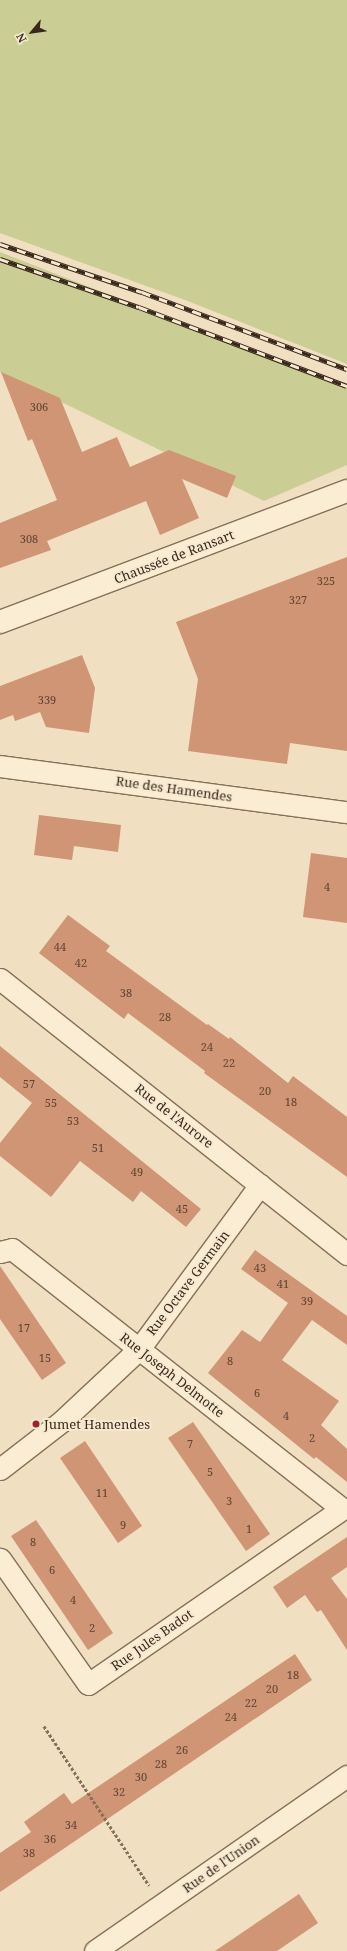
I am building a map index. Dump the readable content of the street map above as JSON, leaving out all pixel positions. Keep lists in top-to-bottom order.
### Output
{
  "streets": {
    "main road": ["Chaussée de Ransart"],
    "street": [
      "Rue des Hamendes",
      "Rue de l'Aurore",
      "Rue Octave Germain",
      "Rue Joseph Delmotte",
      "Rue Jules Badot",
      "Rue de l'Union"
    ]
  },
  "crossings": [
    ["Rue de l'Aurore", "Rue Octave Germain"],
    ["Rue Octave Germain", "Rue Joseph Delmotte"],
    ["Rue Joseph Delmotte", "Rue Jules Badot"]
  ],
  "places": ["Jumet Hamendes"],
  "house_numbers": [
    "306",
    "308",
    "325",
    "327",
    "339",
    "4",
    "44",
    "42",
    "38",
    "28",
    "24",
    "22",
    "57",
    "20",
    "18",
    "55",
    "53",
    "51",
    "49",
    "45",
    "43",
    "41",
    "39",
    "17",
    "15",
    "8",
    "6",
    "4",
    "2",
    "7",
    "5",
    "11",
    "3",
    "9",
    "1",
    "8",
    "6",
    "4",
    "2",
    "18",
    "20",
    "22",
    "24",
    "26",
    "28",
    "30",
    "32",
    "34",
    "36",
    "38"
  ],
  "north": "bottom left"
}
